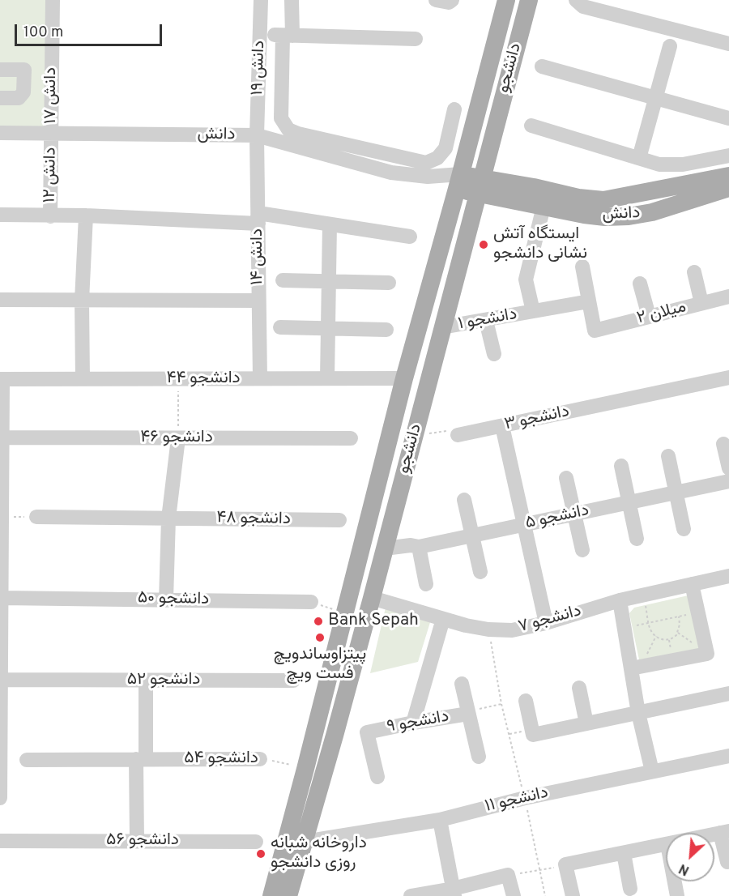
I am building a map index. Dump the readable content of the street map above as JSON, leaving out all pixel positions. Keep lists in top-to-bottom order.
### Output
{
  "streets": {
    "main road": ["دانشجو", "دانش"],
    "street": [
      "دانش ۱۹",
      "دانش ۱۷",
      "دانش ۱۲",
      "دانش ۱۴",
      "میلان ۲",
      "دانشجو ۱",
      "دانشجو ۴۴",
      "دانشجو ۳",
      "دانشجو ۴۶",
      "دانشجو ۵",
      "دانشجو ۴۸",
      "دانشجو ۵۰",
      "دانشجو ۷",
      "دانشجو ۵۲",
      "دانشجو ۹",
      "دانشجو ۵۴",
      "دانشجو ۱۱",
      "دانشجو ۵۶"
    ]
  },
  "crossings": [
    ["دانش ۱۹", "دانش"],
    ["دانش ۱۹", "دانش ۱۴"],
    ["دانشجو", "دانش"],
    ["دانشجو", "دانشجو ۱"],
    ["دانشجو", "دانشجو ۴۴"],
    ["دانشجو", "دانشجو ۵"],
    ["دانشجو", "دانشجو ۷"],
    ["دانشجو", "دانشجو ۵۴"],
    ["دانشجو", "دانشجو ۱۱"],
    ["دانش ۱۷", "دانش"],
    ["دانش ۱۷", "دانش ۱۲"],
    ["دانش", "دانش ۱۲"],
    ["دانش", "دانش ۱۴"],
    ["دانش ۱۴", "دانشجو ۴۴"],
    ["میلان ۲", "دانشجو ۱"]
  ],
  "places": [
    "ایستگاه آتش نشانی دانشجو",
    "Bank Sepah",
    "پیتزاوساندویچ فست ویچ",
    "داروخانه شبانه روزی دانشجو"
  ],
  "scale_bar": "100 m",
  "north": "bottom left"
}
